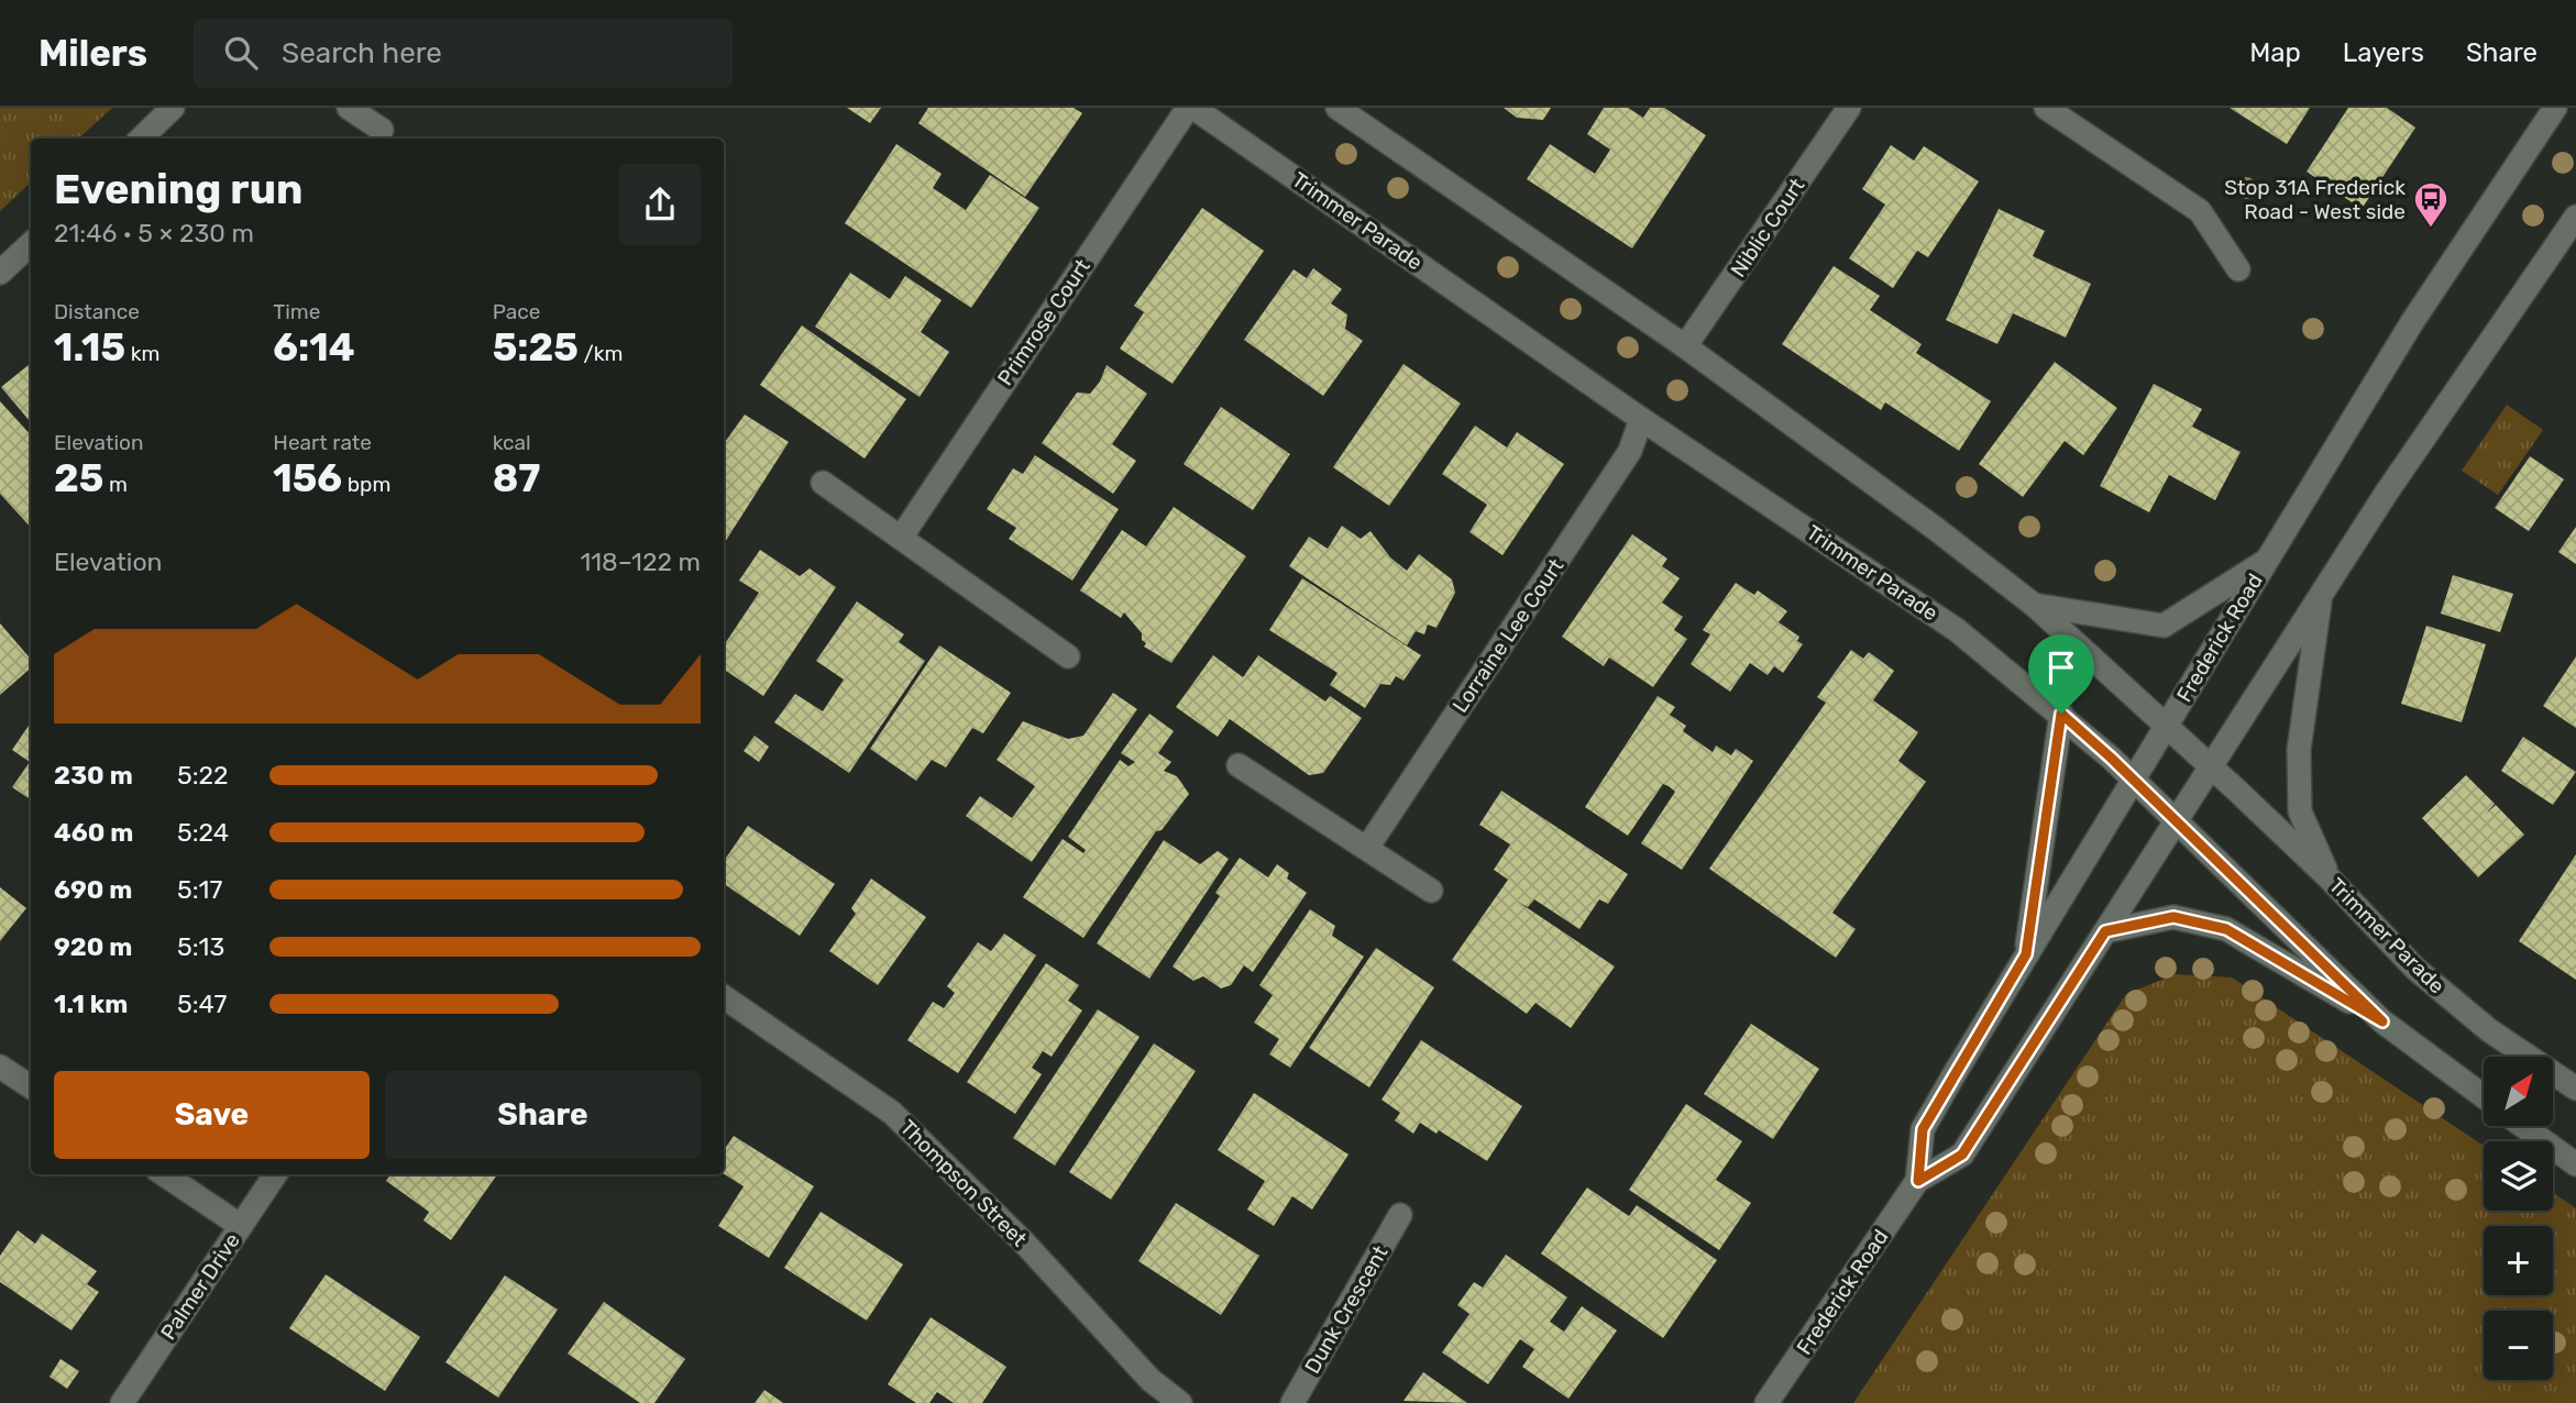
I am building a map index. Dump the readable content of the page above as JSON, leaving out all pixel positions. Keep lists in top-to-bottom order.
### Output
{
  "streets": {
    "main road": [
      "Trimmer Parade",
      "Niblic Court",
      "Primrose Court",
      "Lorraine Lee Court",
      "Frederick Road",
      "Thompson Street",
      "Palmer Drive",
      "Dunk Crescent"
    ]
  },
  "crossings": [
    ["Trimmer Parade", "Niblic Court"],
    ["Trimmer Parade", "Primrose Court"],
    ["Trimmer Parade", "Lorraine Lee Court"],
    ["Trimmer Parade", "Frederick Road"]
  ],
  "places": {
    "bus stop": ["Stop 31A Frederick Road - West side"]
  },
  "north": "top right",
  "page": {
    "header": "Milers",
    "search": "Search here",
    "nav": ["Map", "Layers", "Share"],
    "heading": ["Evening run", "21:46 · 5 × 230 m"],
    "stats": [
      ["Distance", "1.15 km"],
      ["Time", "6:14"],
      ["Pace", "5:25 /km"],
      ["Elevation", "25 m"],
      ["Heart rate", "156 bpm"],
      ["kcal", "87"]
    ],
    "chart": ["Elevation", "118–122 m"],
    "list": [
      {
        "name": "230 m",
        "note": "5:22"
      },
      {
        "name": "460 m",
        "note": "5:24"
      },
      {
        "name": "690 m",
        "note": "5:17"
      },
      {
        "name": "920 m",
        "note": "5:13"
      },
      {
        "name": "1.1 km",
        "note": "5:47"
      }
    ],
    "buttons": ["Save", "Share"],
    "map_buttons": ["+", "−"]
  }
}
